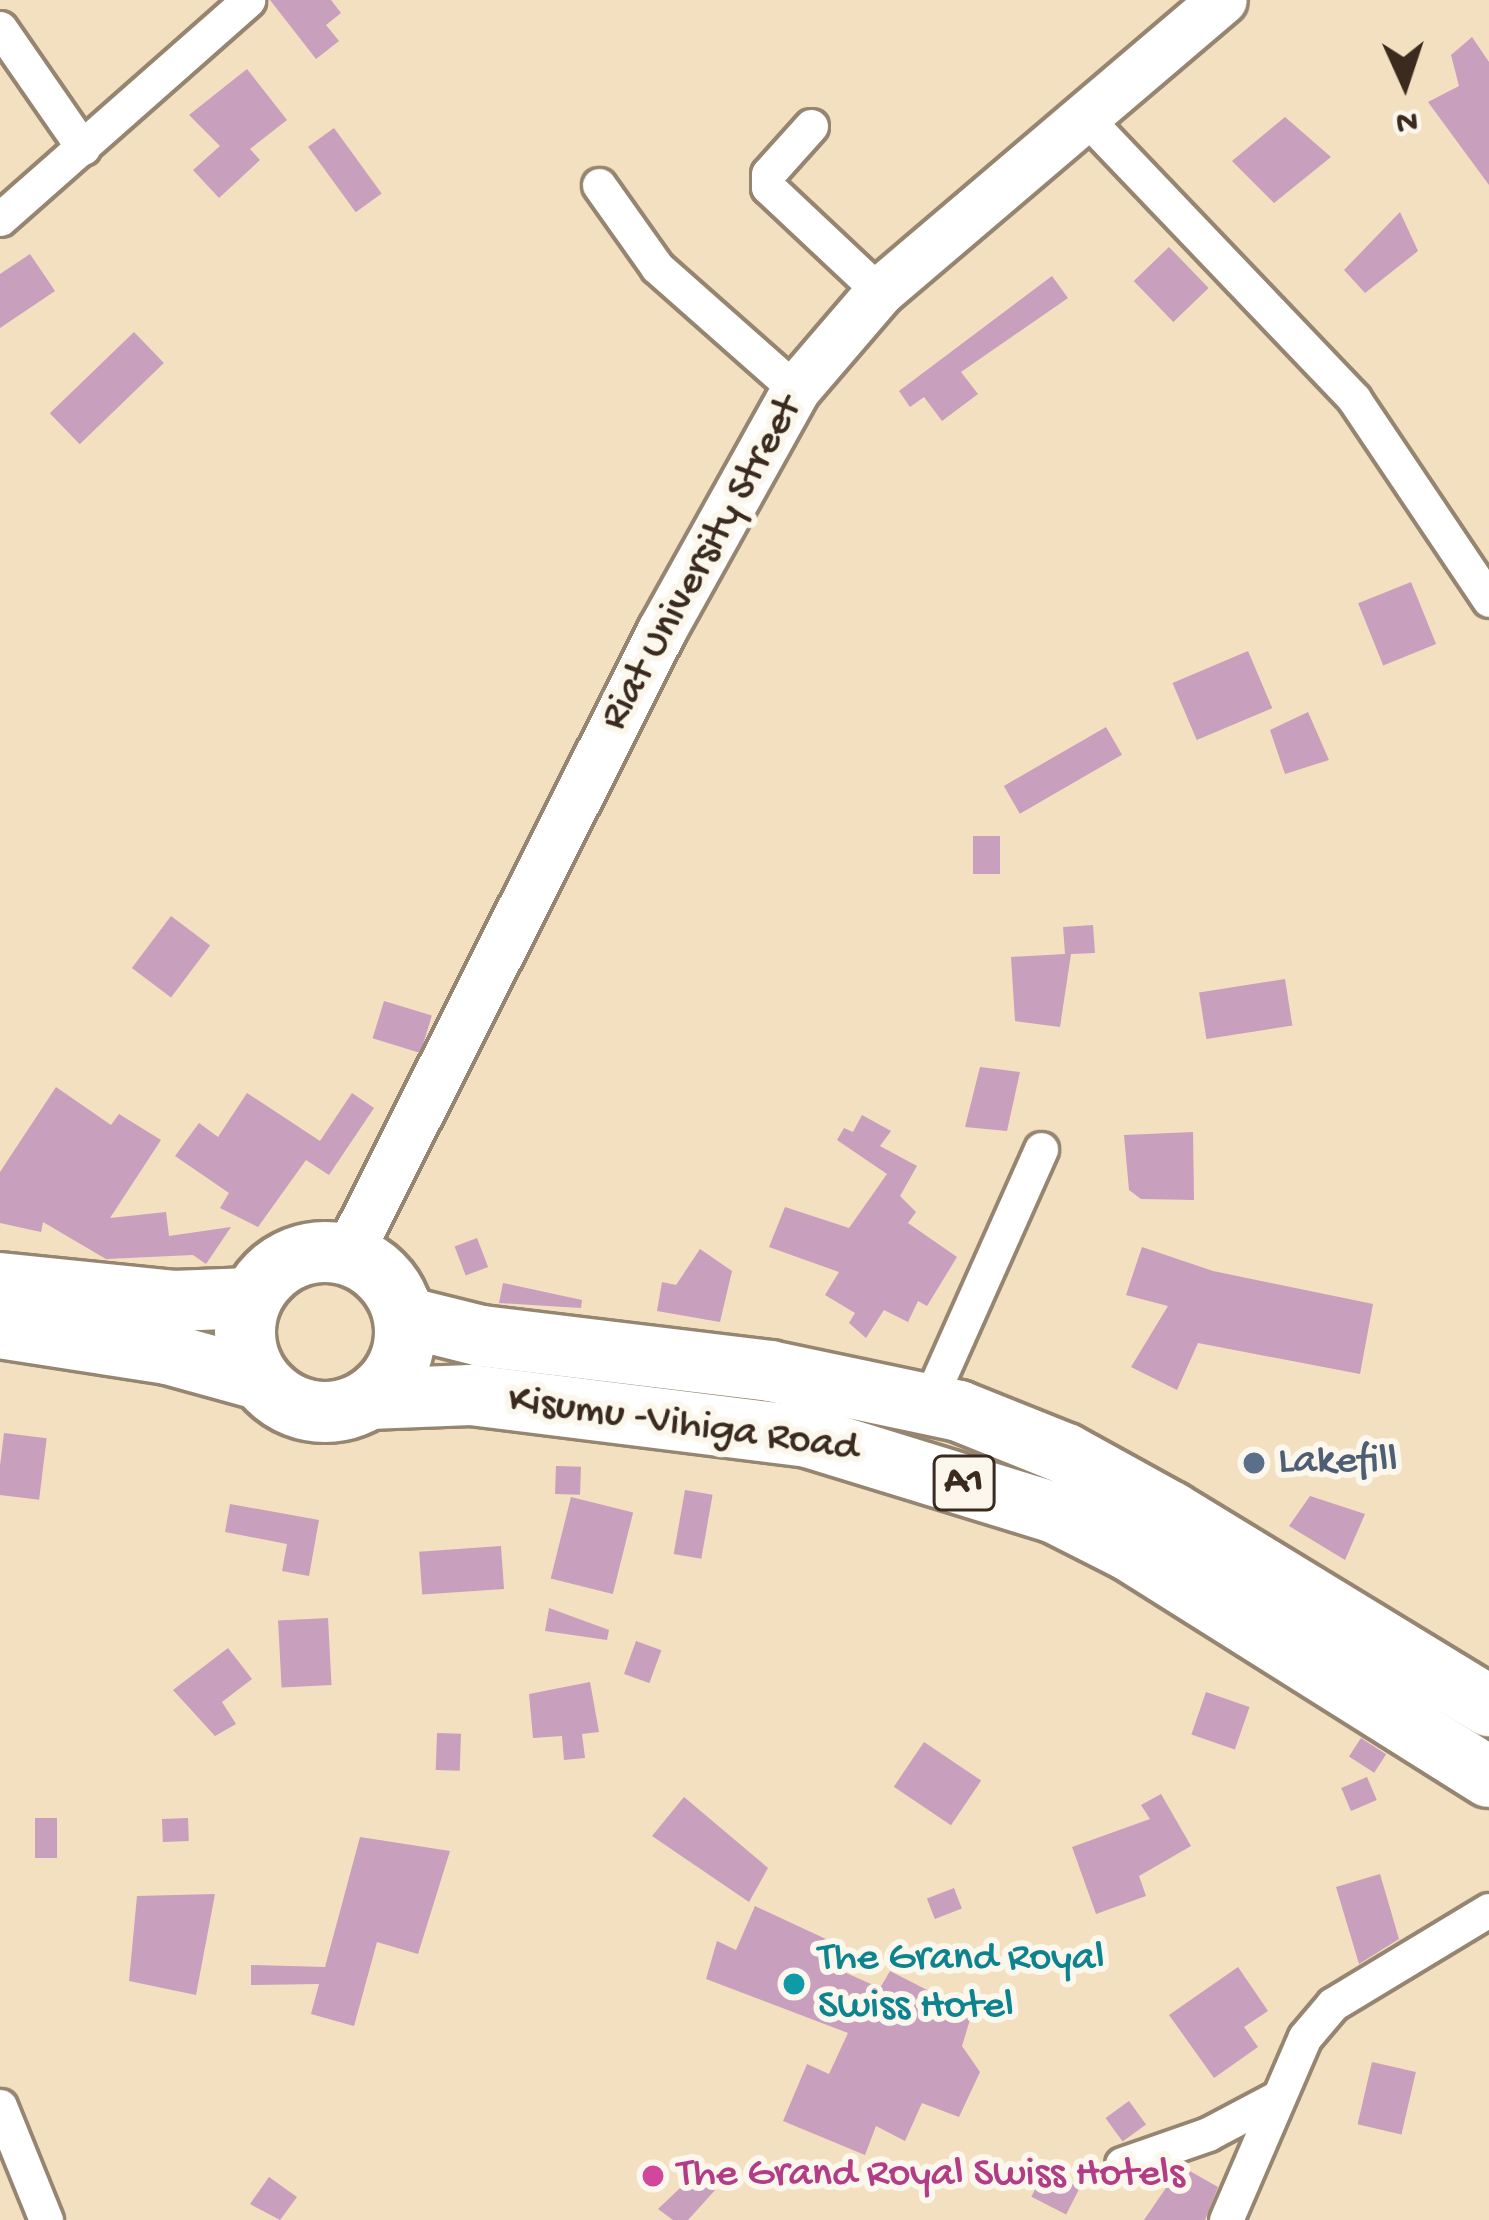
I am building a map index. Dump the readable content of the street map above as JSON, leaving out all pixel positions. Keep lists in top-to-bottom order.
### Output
{
  "streets": {
    "highway": ["Kisumu -Vihiga Road", "A1"],
    "street": ["Riat University Street"]
  },
  "crossings": [
    ["Riat University Street", "Kisumu -Vihiga Road"],
    ["Riat University Street", "A1"],
    ["Kisumu -Vihiga Road", "A1"]
  ],
  "places": ["Lakefill", "The Grand Royal Swiss Hotel", "The Grand Royal Swiss Hotels"],
  "north": "bottom"
}
